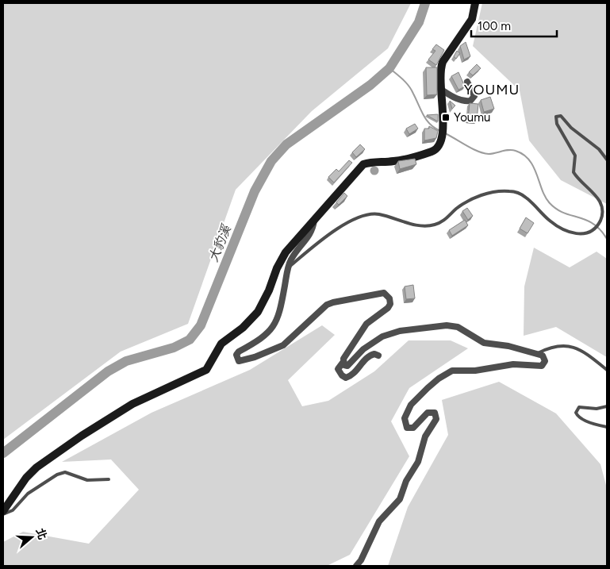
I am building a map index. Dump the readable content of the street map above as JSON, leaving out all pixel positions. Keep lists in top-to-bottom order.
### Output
{
  "districts": ["YOUMU"],
  "water": ["大豹溪"],
  "places": {
    "transit": ["Youmu"]
  },
  "scale_bar": "100 m",
  "north": "right"
}
